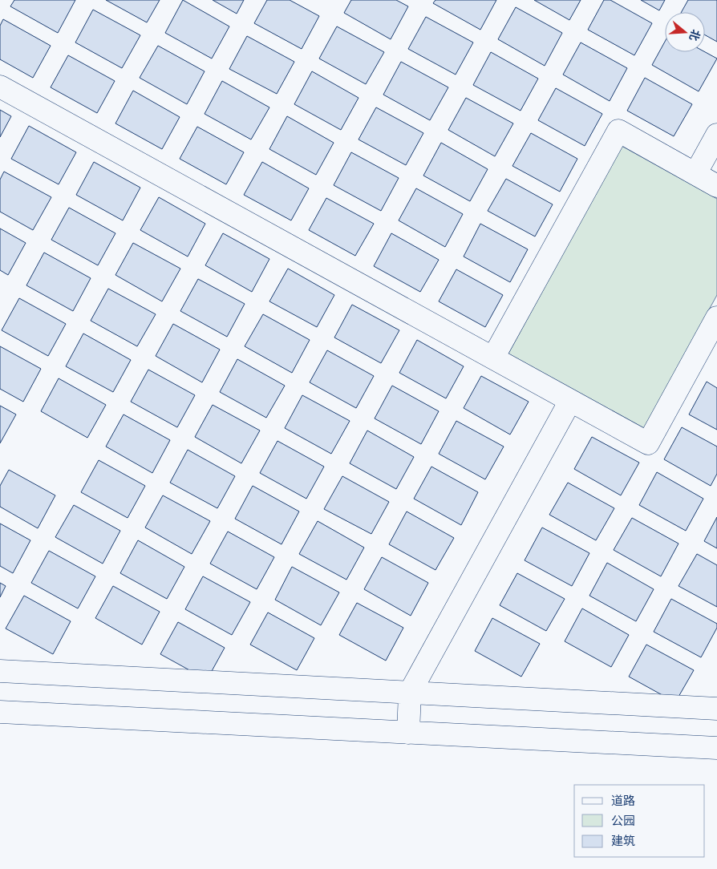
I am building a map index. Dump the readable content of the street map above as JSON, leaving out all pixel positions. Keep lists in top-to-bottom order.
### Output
{
  "legend": ["道路", "公园", "建筑"],
  "north": "right"
}
